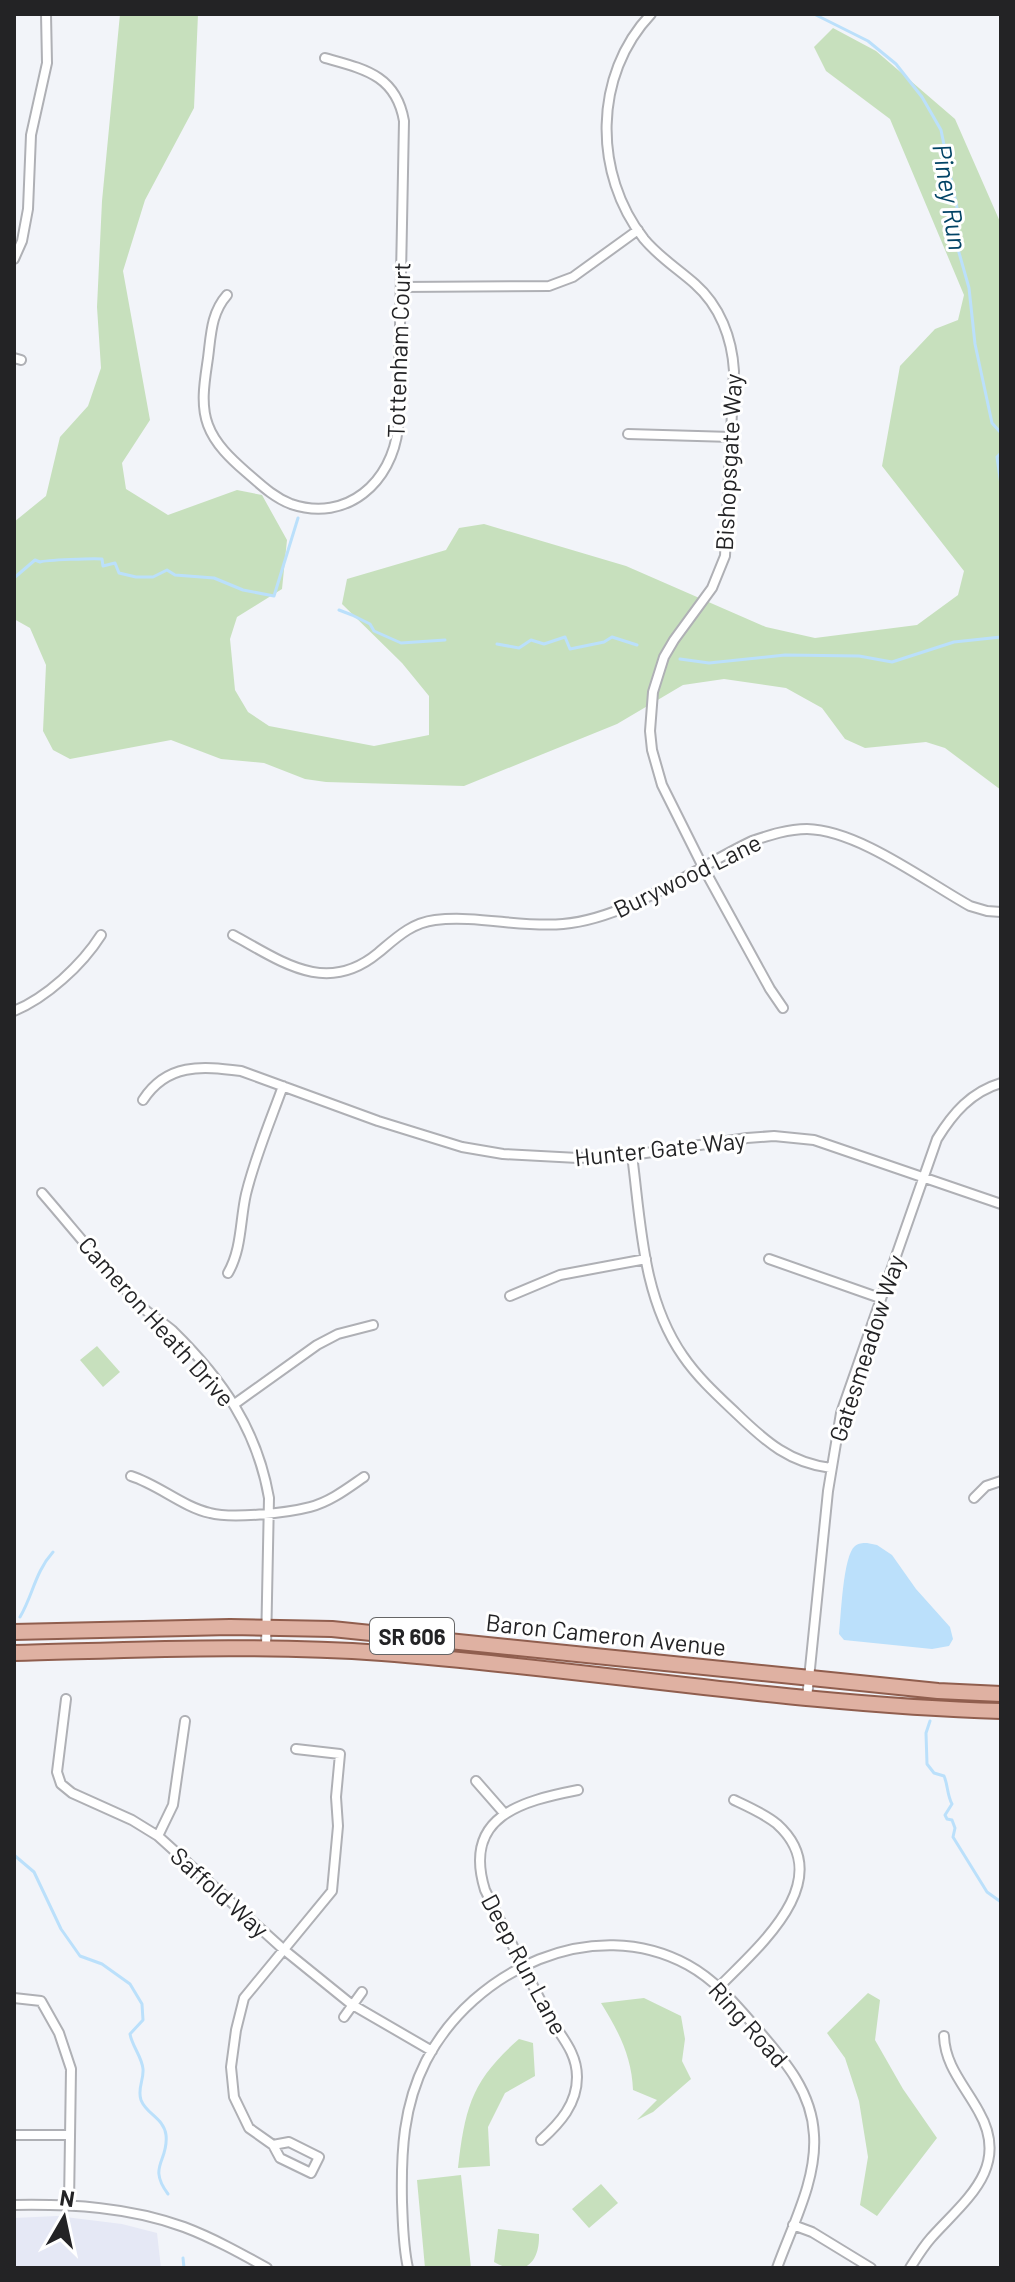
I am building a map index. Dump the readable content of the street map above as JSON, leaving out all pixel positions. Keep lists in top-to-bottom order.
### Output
{
  "streets": {
    "main road": ["Baron Cameron Avenue", "SR 606"],
    "street": [
      "Tottenham Court",
      "Bishopsgate Way",
      "Burywood Lane",
      "Hunter Gate Way",
      "Cameron Heath Drive",
      "Gatesmeadow Way",
      "Saffold Way",
      "Deep Run Lane",
      "Ring Road"
    ]
  },
  "crossings": [
    ["Bishopsgate Way", "Burywood Lane"],
    ["Hunter Gate Way", "Gatesmeadow Way"],
    ["Cameron Heath Drive", "Baron Cameron Avenue"],
    ["Gatesmeadow Way", "Baron Cameron Avenue"],
    ["Saffold Way", "Ring Road"],
    ["Deep Run Lane", "Ring Road"]
  ],
  "water": ["Piney Run"],
  "north": "top"
}
